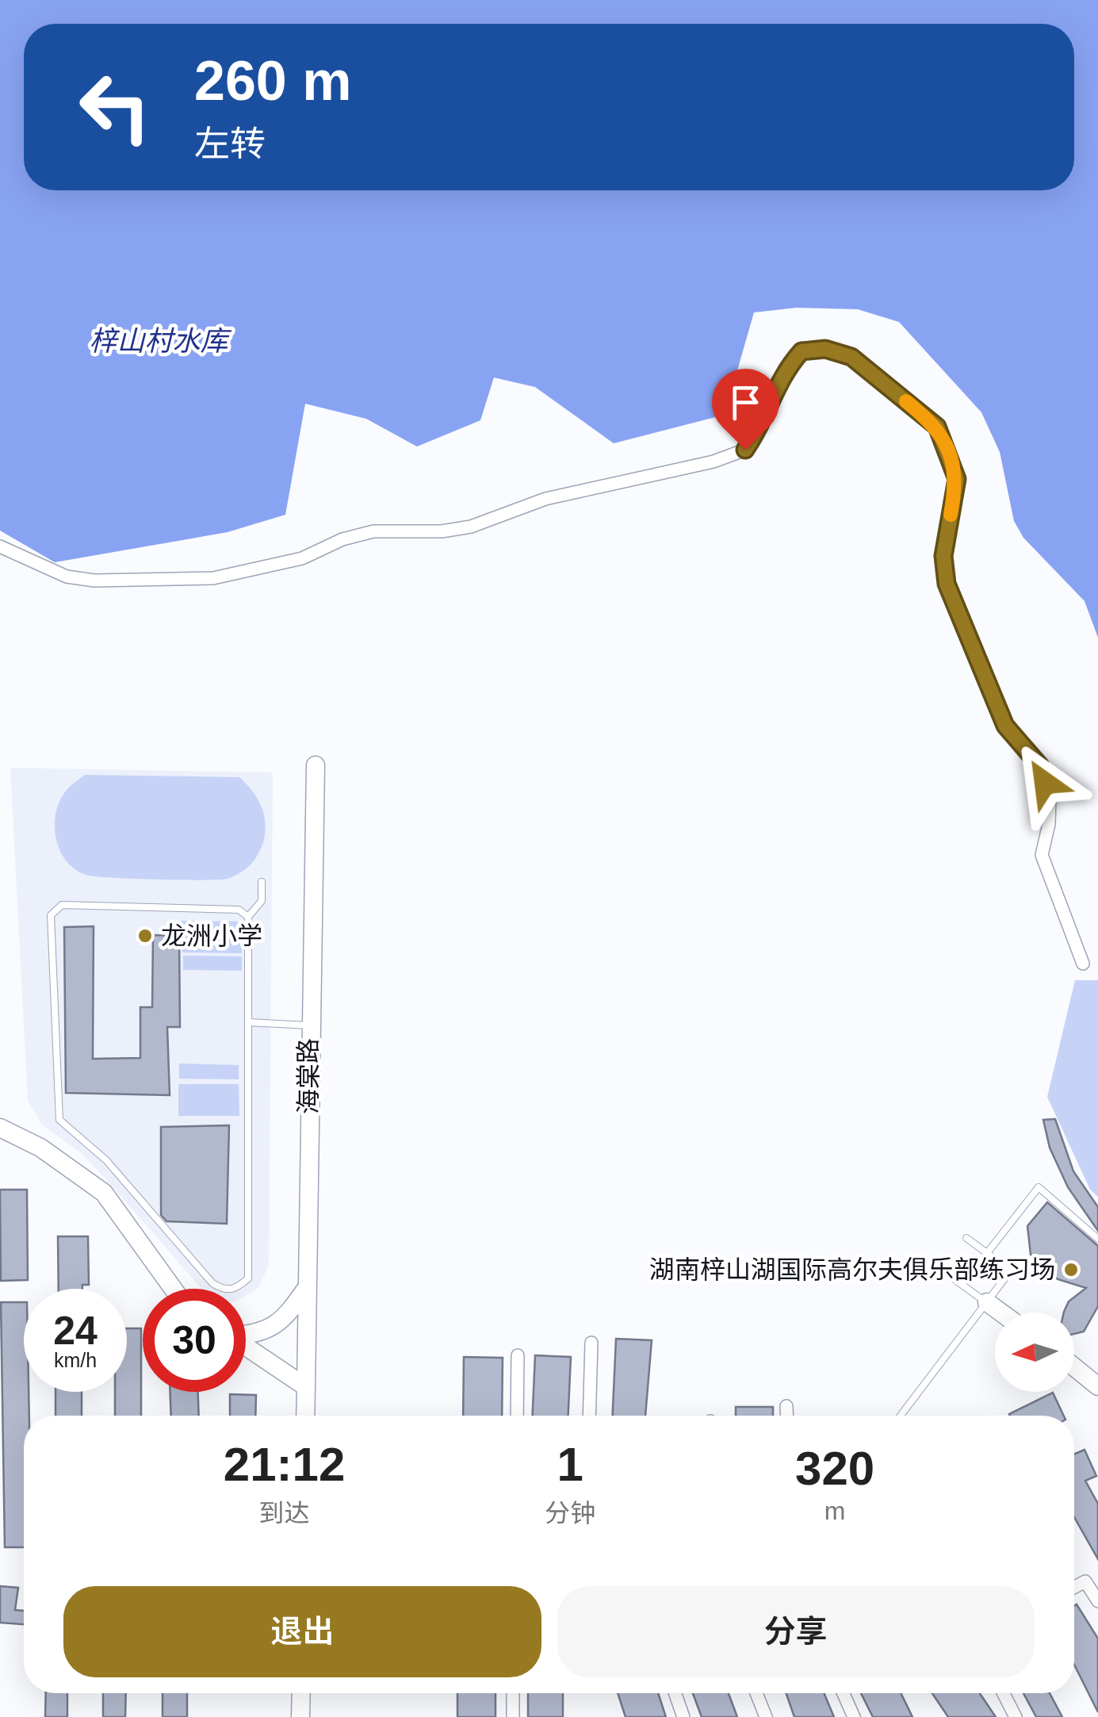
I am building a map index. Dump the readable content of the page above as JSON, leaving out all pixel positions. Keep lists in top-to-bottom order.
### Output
{
  "streets": {
    "street": ["海棠路"]
  },
  "water": ["梓山村水库"],
  "places": ["龙洲小学", "湖南梓山湖国际高尔夫俱乐部练习场"],
  "north": "left",
  "page": {
    "turn": ["260 m", "左转"],
    "speed": "24 km/h",
    "limit": "30",
    "eta": [
      "21:12",
      "到达",
      "1",
      "分钟",
      "320",
      "m"
    ],
    "buttons": ["退出", "分享"]
  }
}
